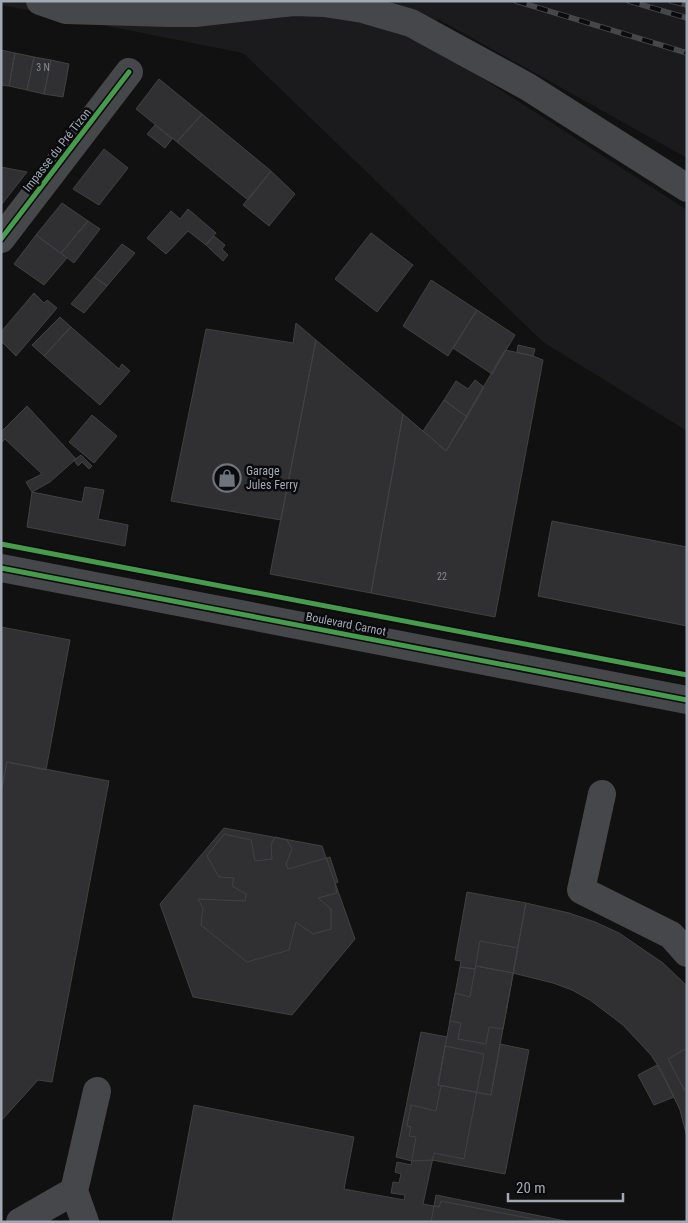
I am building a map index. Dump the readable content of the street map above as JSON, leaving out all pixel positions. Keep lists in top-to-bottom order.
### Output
{
  "streets": {
    "street": ["Impasse du Pré Tizon", "Boulevard Carnot"]
  },
  "places": {
    "shop": ["Garage Jules Ferry"]
  },
  "house_numbers": ["3 N", "22"],
  "scale_bar": "20 m"
}
